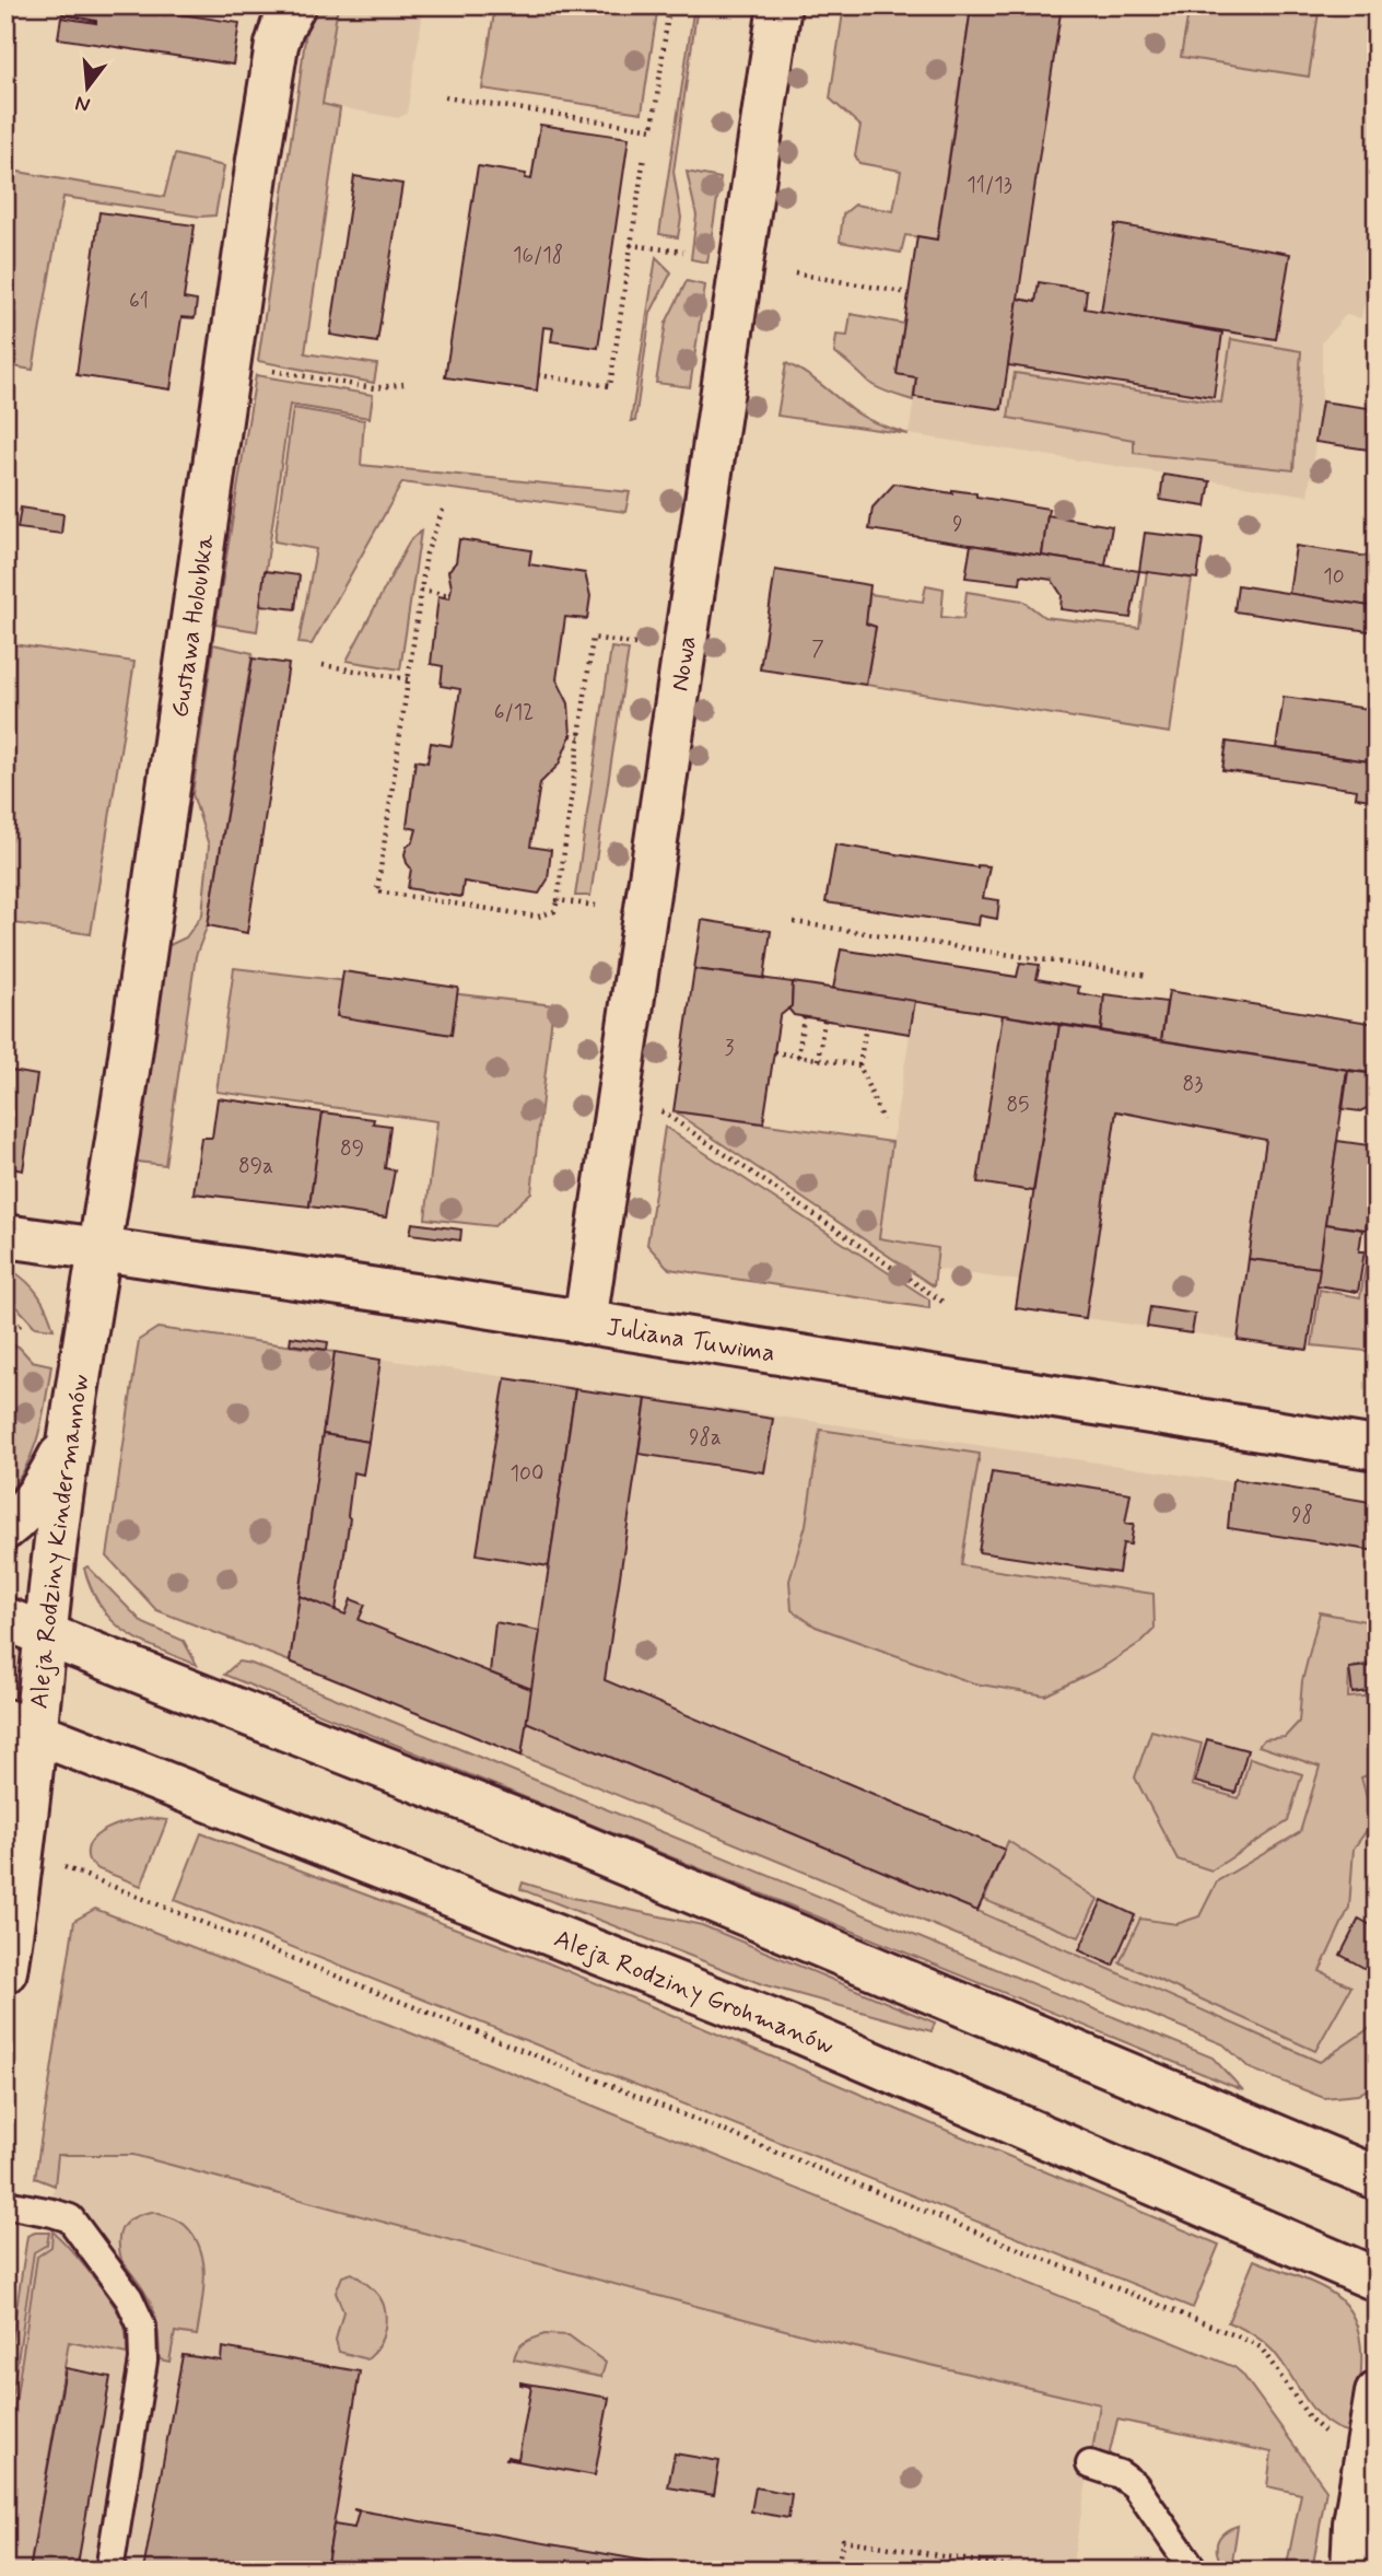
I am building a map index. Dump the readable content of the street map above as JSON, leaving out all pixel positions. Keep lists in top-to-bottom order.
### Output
{
  "streets": {
    "street": [
      "Gustawa Holoubka",
      "Nowa",
      "Juliana Tuwima",
      "Aleja Rodziny Kindermannów",
      "Aleja Rodziny Grohmanów"
    ]
  },
  "crossings": [
    ["Gustawa Holoubka", "Juliana Tuwima"],
    ["Gustawa Holoubka", "Aleja Rodziny Kindermannów"],
    ["Nowa", "Juliana Tuwima"],
    ["Juliana Tuwima", "Aleja Rodziny Kindermannów"],
    ["Aleja Rodziny Kindermannów", "Aleja Rodziny Grohmanów"]
  ],
  "house_numbers": [
    "11/13",
    "16/18",
    "61",
    "9",
    "10",
    "7",
    "6/12",
    "3",
    "83",
    "85",
    "89",
    "89a",
    "98a",
    "100",
    "98"
  ],
  "north": "bottom"
}
